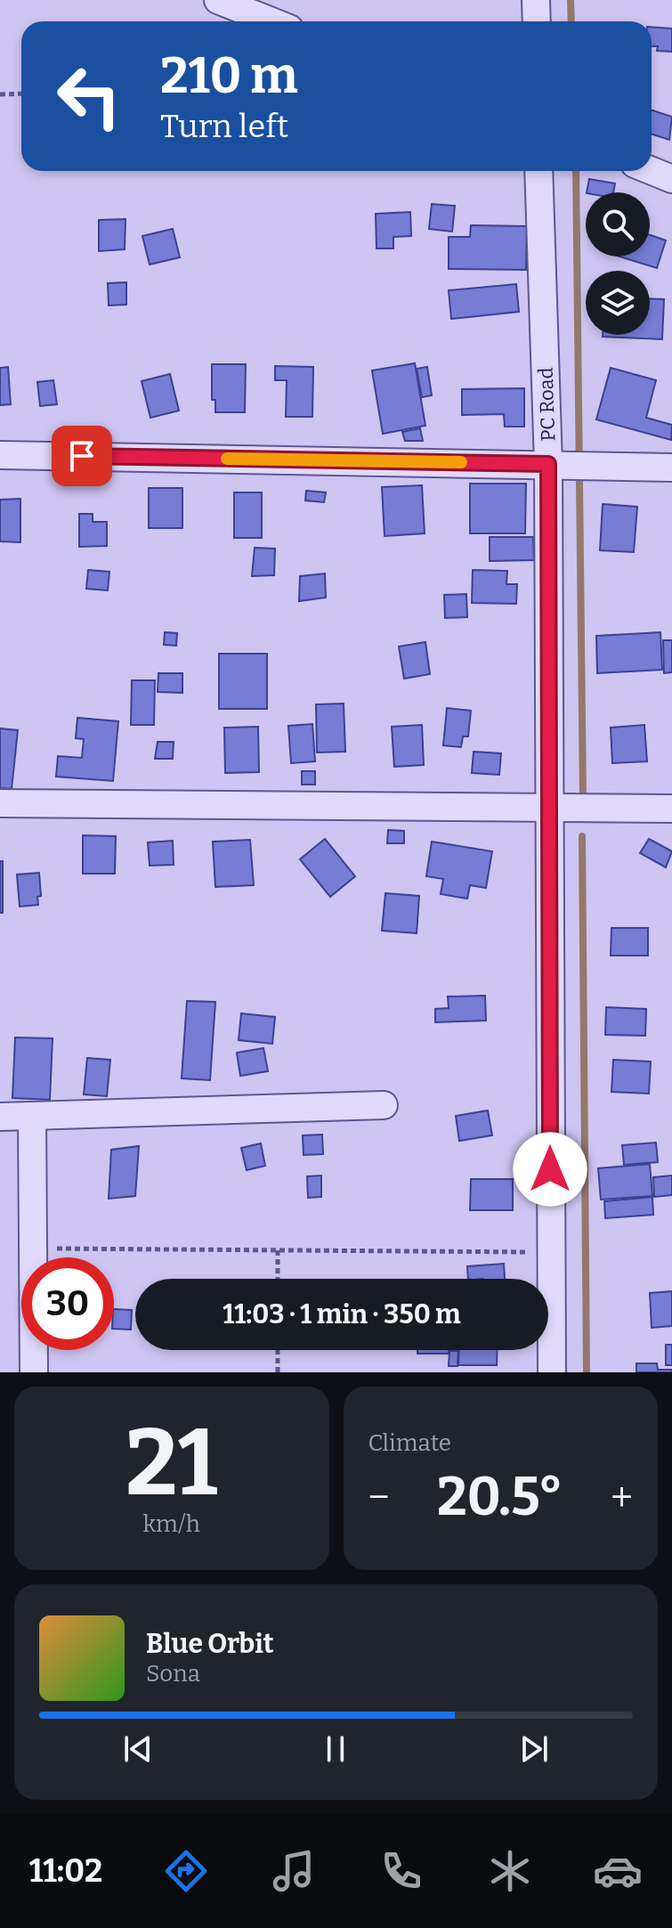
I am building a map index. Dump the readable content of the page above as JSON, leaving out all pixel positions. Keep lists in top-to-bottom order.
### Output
{
  "streets": {
    "street": ["PC Road"]
  },
  "page": {
    "turn": ["210 m", "Turn left"],
    "limit": "30",
    "trip": "11:03 · 1 min · 350 m",
    "tile": [
      ["21", "km/h"],
      "Climate"
    ],
    "heat": ["−", "20.5°", "+"],
    "song": ["Blue Orbit", "Sona"],
    "tabs": "11:02"
  }
}
